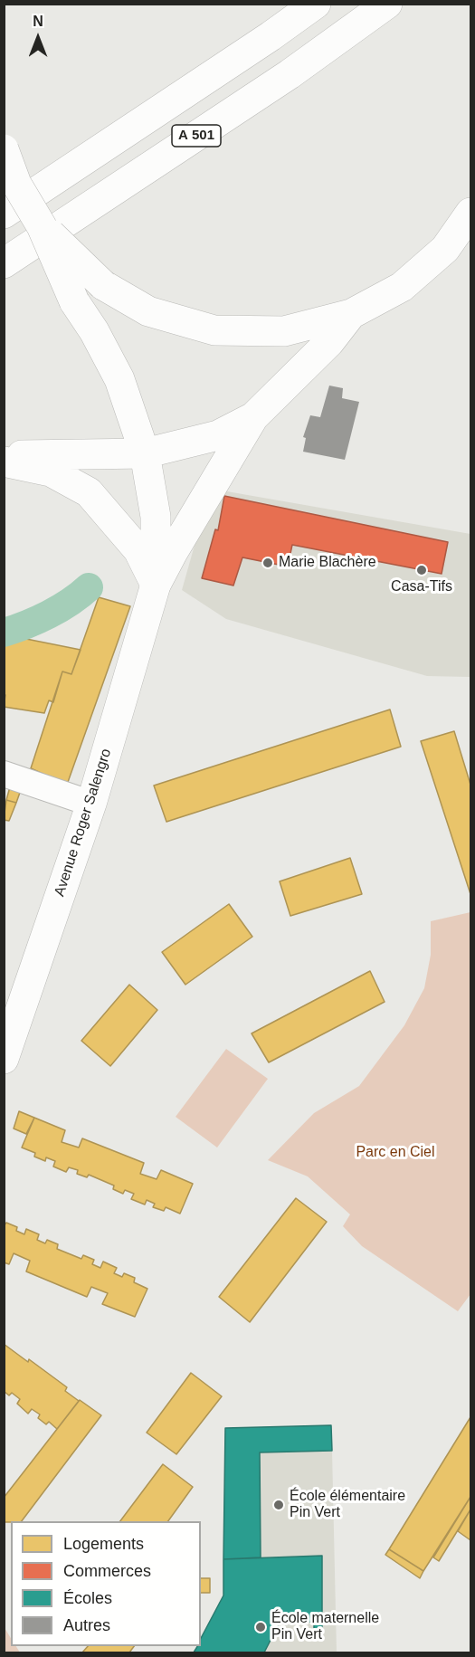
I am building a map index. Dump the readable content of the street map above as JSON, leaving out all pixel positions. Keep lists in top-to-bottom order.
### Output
{
  "streets": {
    "main road": ["A 501", "Avenue Roger Salengro"]
  },
  "parks": ["Parc en Ciel"],
  "places": [
    "Marie Blachère",
    "Casa-Tifs",
    "École élémentaire Pin Vert",
    "École maternelle Pin Vert"
  ],
  "legend": [
    "Logements",
    "Commerces",
    "Écoles",
    "Autres"
  ],
  "north": "top"
}
